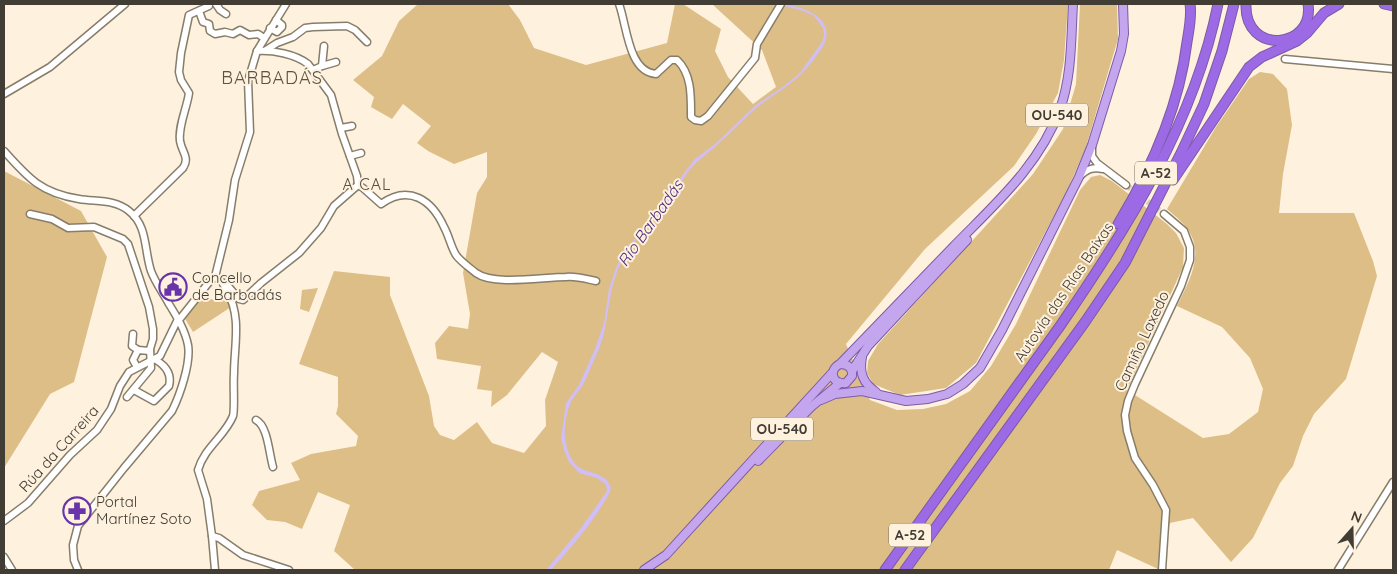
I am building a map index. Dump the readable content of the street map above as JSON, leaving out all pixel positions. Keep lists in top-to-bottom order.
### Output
{
  "streets": {
    "highway": ["A-52", "Autovía das Rías Baixas"],
    "main road": ["OU-540"],
    "street": ["Camiño Laxedo", "Rúa da Carreira"]
  },
  "districts": ["BARBADÁS", "A CAL"],
  "water": ["Río Barbadás"],
  "places": {
    "public building": ["Concello de Barbadás"],
    "pharmacy": ["Portal Martínez Soto"]
  },
  "north": "top"
}
